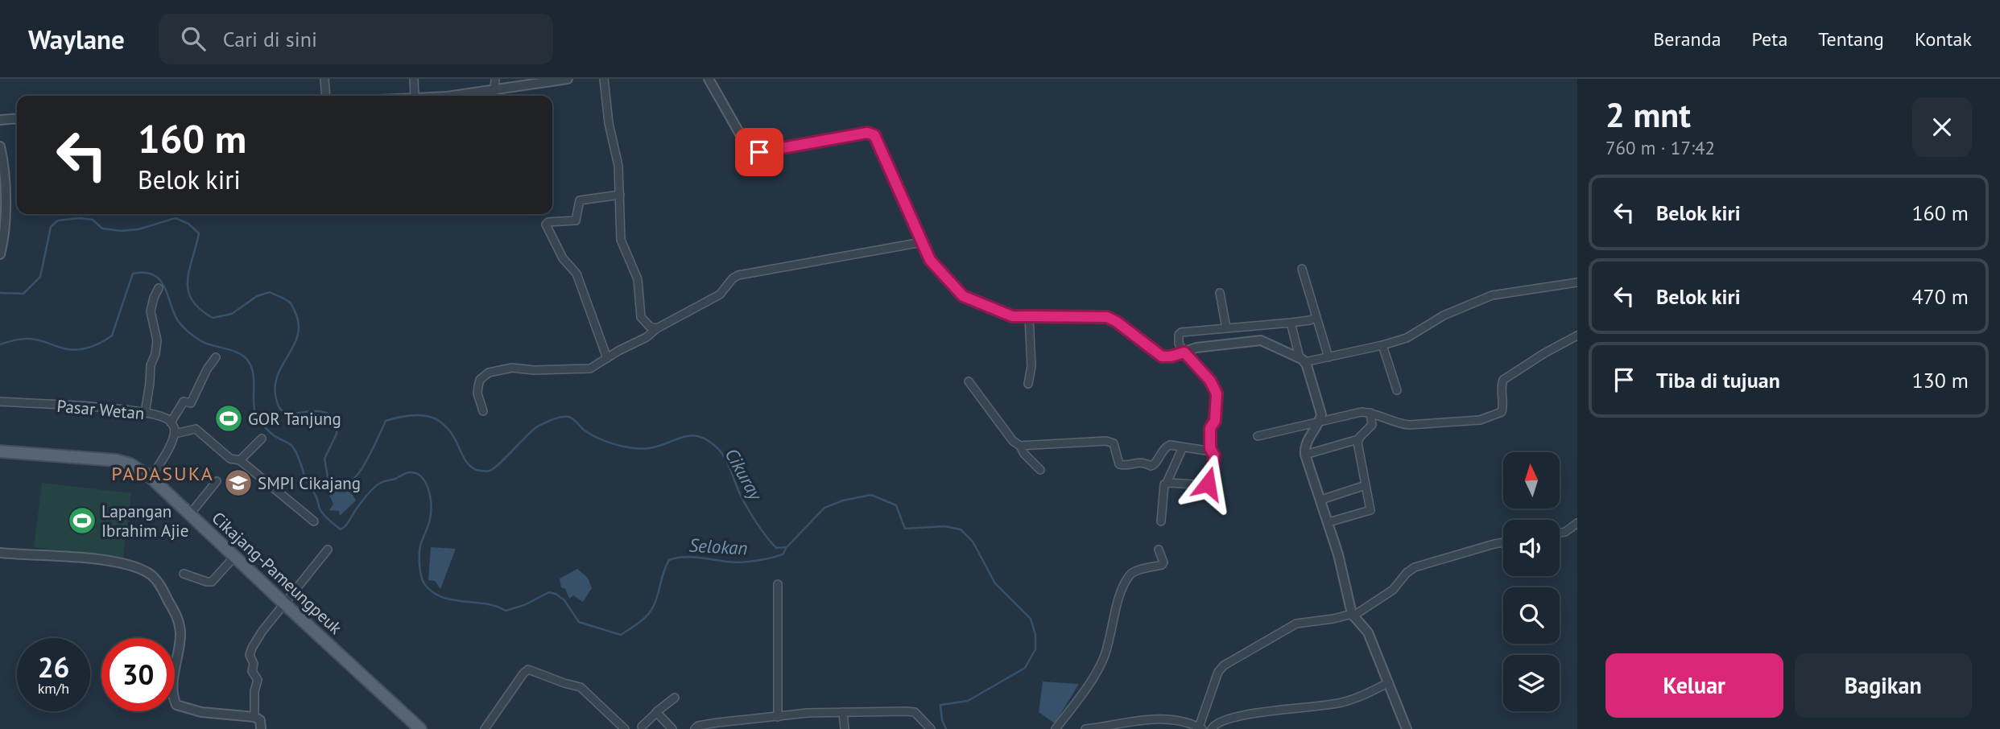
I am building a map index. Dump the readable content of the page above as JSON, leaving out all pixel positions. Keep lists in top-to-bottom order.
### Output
{
  "streets": {
    "main road": ["Cikajang-Pameungpeuk"],
    "street": ["Pasar Wetan"]
  },
  "districts": ["PADASUKA"],
  "water": ["Cikuray", "Selokan"],
  "places": {
    "sports": ["GOR Tanjung", "Lapangan Ibrahim Ajie"],
    "school or university": ["SMPI Cikajang"]
  },
  "north": "top",
  "page": {
    "header": "Waylane",
    "search": "Cari di sini",
    "nav": [
      "Beranda",
      "Peta",
      "Tentang",
      "Kontak"
    ],
    "heading": ["2 mnt", "760 m · 17:42"],
    "turn": ["160 m", "Belok kiri"],
    "list": [
      {
        "name": "Belok kiri",
        "value": "160 m"
      },
      {
        "name": "Belok kiri",
        "value": "470 m"
      },
      {
        "name": "Tiba di tujuan",
        "value": "130 m"
      }
    ],
    "speed": "26 km/h",
    "limit": "30",
    "buttons": ["Keluar", "Bagikan"]
  }
}
